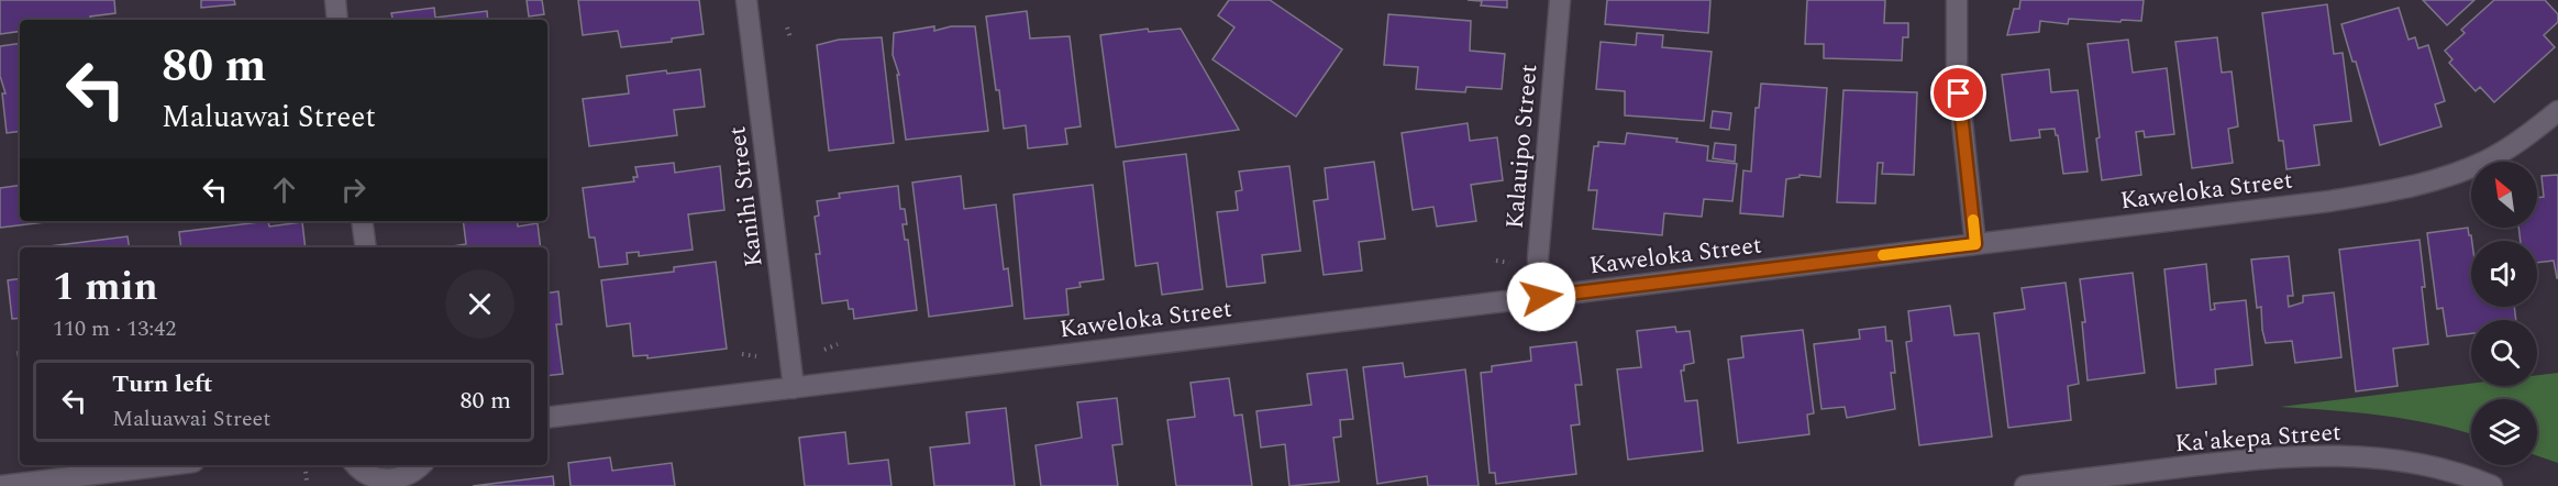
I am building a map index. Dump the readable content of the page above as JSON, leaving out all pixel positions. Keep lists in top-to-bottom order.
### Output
{
  "streets": {
    "street": [
      "Kalauipo Street",
      "Kaweloka Street",
      "Kanihi Street",
      "Ka'akepa Street"
    ]
  },
  "crossings": [
    ["Kalauipo Street", "Kaweloka Street"],
    ["Kaweloka Street", "Kanihi Street"]
  ],
  "north": "top left",
  "page": {
    "turn": ["80 m", "Maluawai Street"],
    "heading": ["1 min", "110 m · 13:42"],
    "list": [
      {
        "name": "Turn left",
        "note": "Maluawai Street",
        "value": "80 m"
      }
    ]
  }
}
